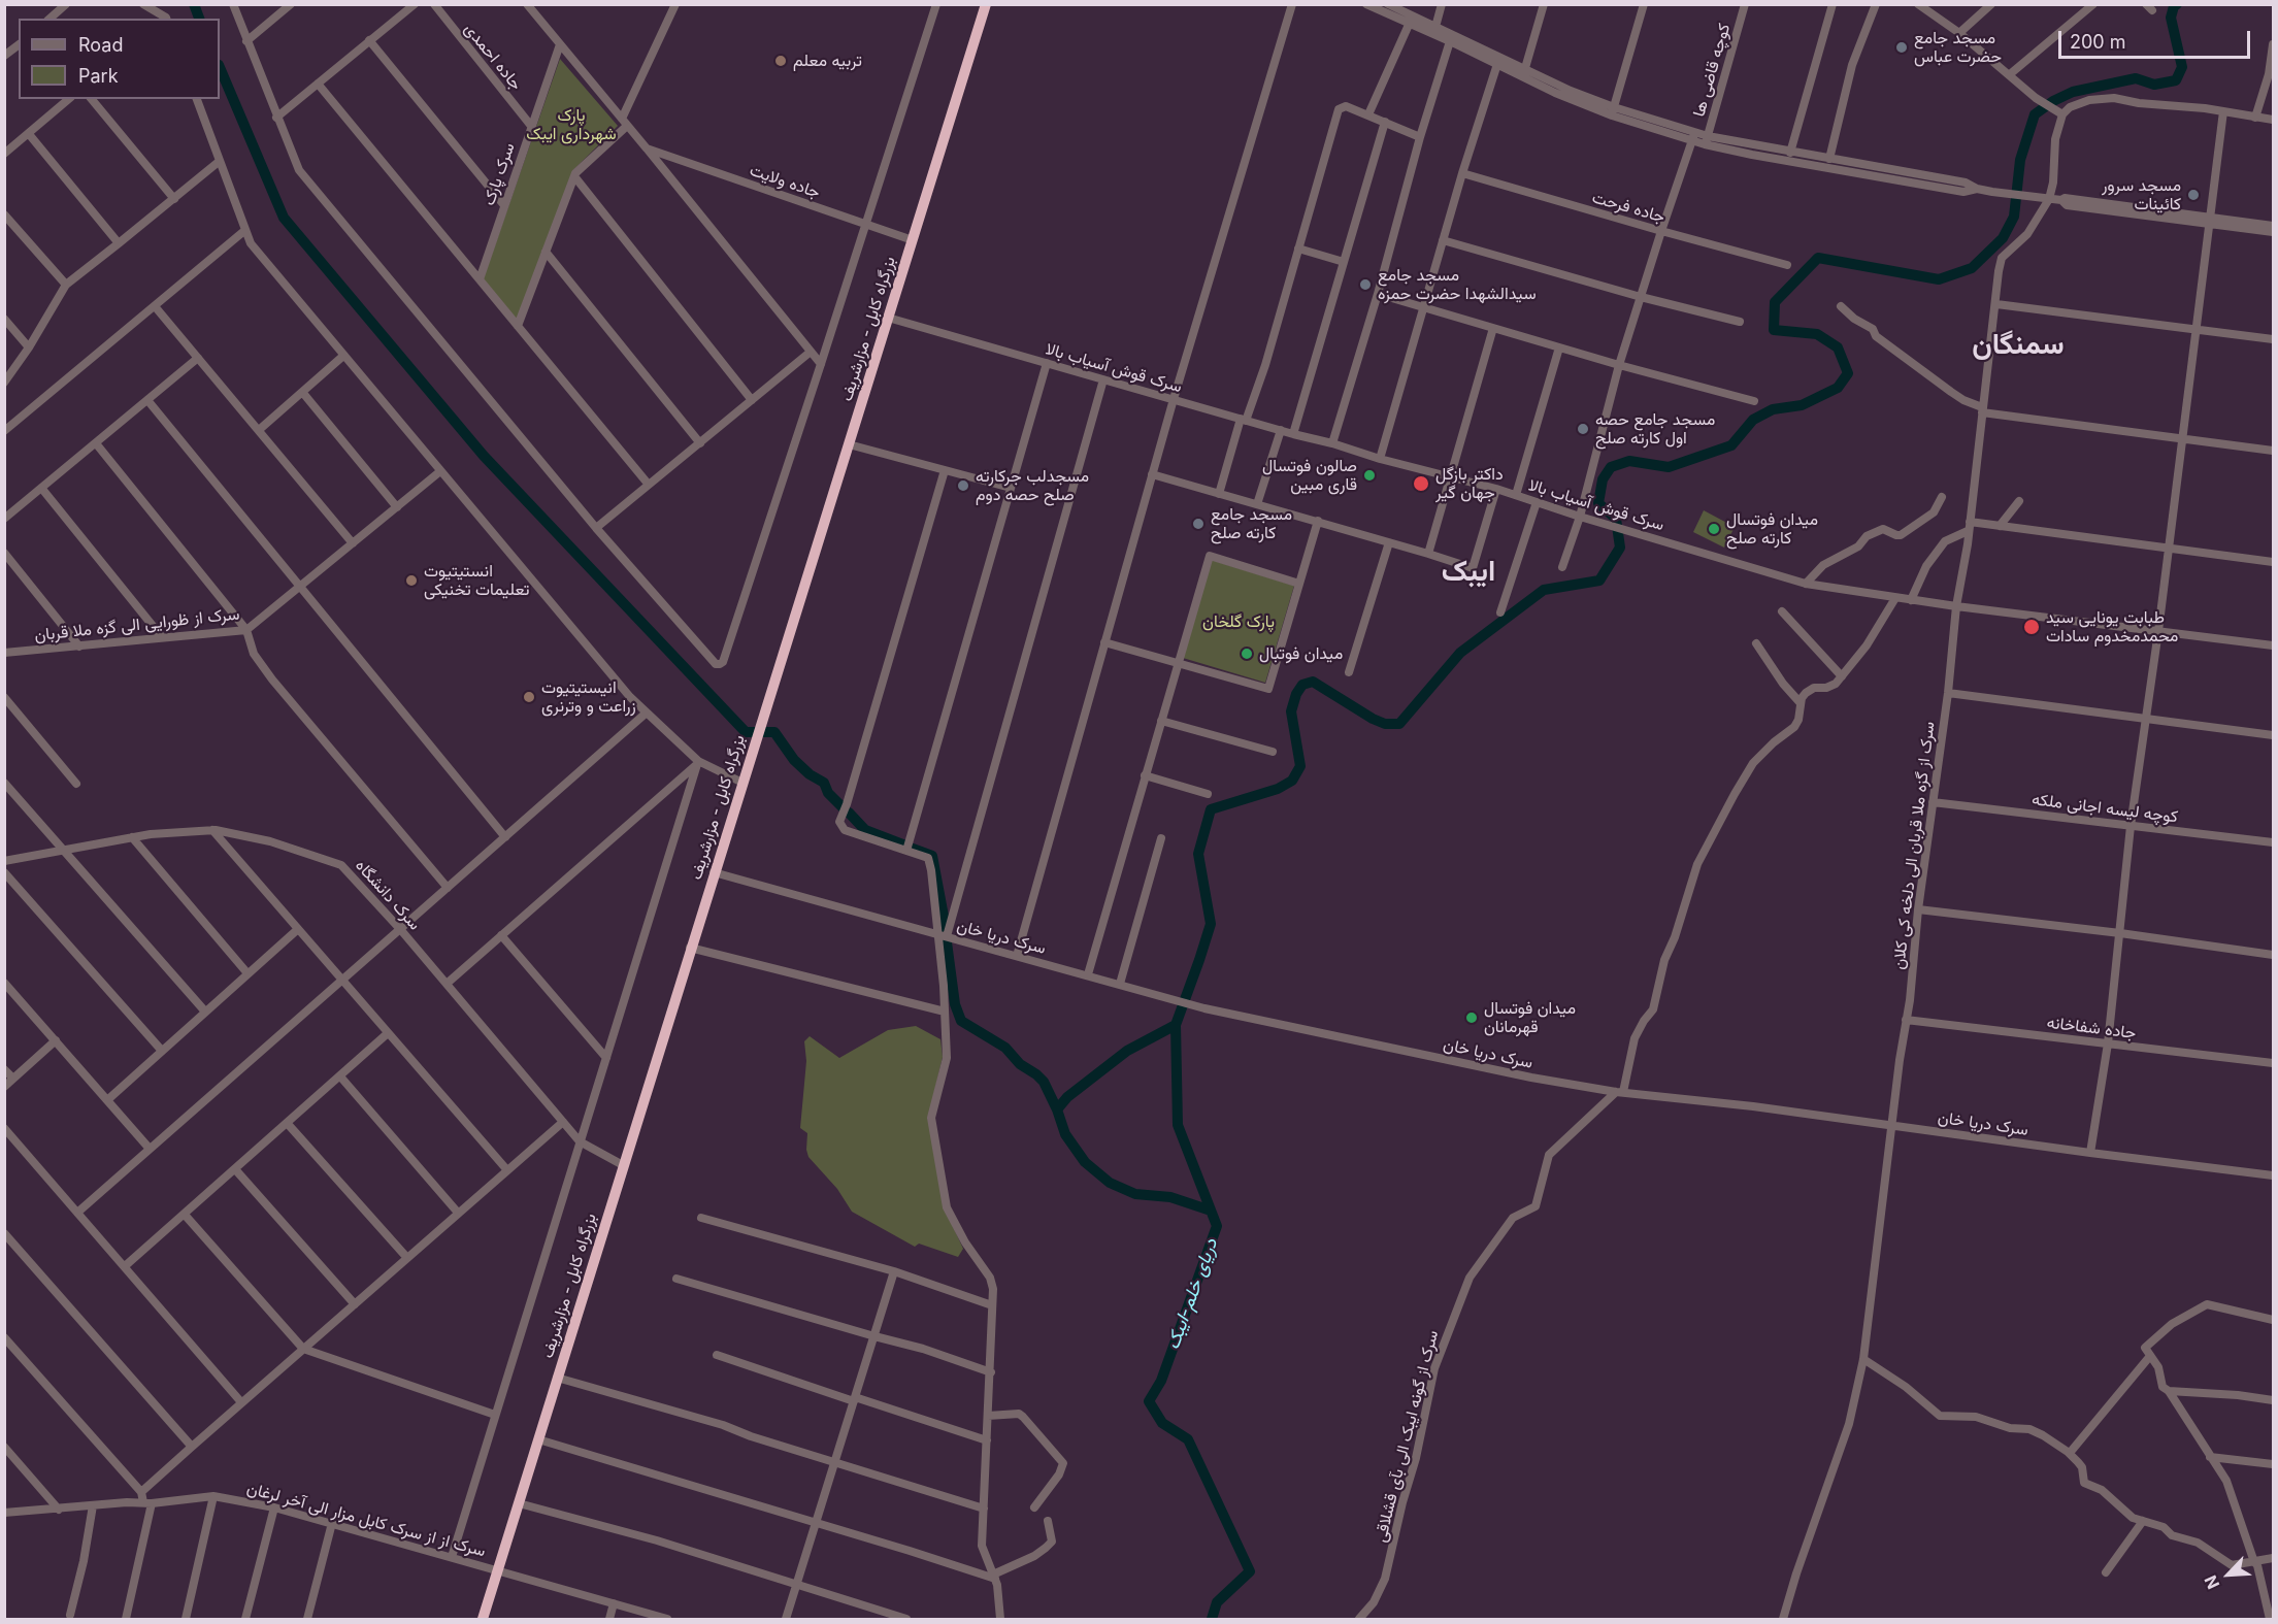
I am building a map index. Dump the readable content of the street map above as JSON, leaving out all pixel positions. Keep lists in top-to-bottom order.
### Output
{
  "streets": {
    "highway": ["بزرگراه کابل - مزارشریف"],
    "street": [
      "جاده احمدی",
      "کوچه قاضی ها",
      "سرک پارک",
      "جاده ولایت",
      "جاده فرحت",
      "سرک قوش آسیاب بالا",
      "سرک از ظورایی الی گزه ملا قربان",
      "کوچه لیسه اجانی ملکه",
      "سرک از گزه ملا قربان الی دلخه کی کلان",
      "سرک دانشگاه",
      "سرک دریا خان",
      "جاده شفاخانه",
      "سرک از گونه ایبک الی بآی قشلاقی",
      "سرک از از سرک کابل مزار الی آخر لرغان"
    ]
  },
  "crossings": [
    ["جاده احمدی", "سرک پارک"],
    ["جاده ولایت", "بزرگراه کابل - مزارشریف"],
    ["بزرگراه کابل - مزارشریف", "سرک قوش آسیاب بالا"],
    ["بزرگراه کابل - مزارشریف", "سرک دانشگاه"],
    ["بزرگراه کابل - مزارشریف", "سرک دریا خان"],
    ["بزرگراه کابل - مزارشریف", "سرک از از سرک کابل مزار الی آخر لرغان"],
    ["سرک قوش آسیاب بالا", "سرک از گزه ملا قربان الی دلخه کی کلان"],
    ["کوچه لیسه اجانی ملکه", "سرک از گزه ملا قربان الی دلخه کی کلان"],
    ["سرک از گزه ملا قربان الی دلخه کی کلان", "سرک دریا خان"],
    ["سرک از گزه ملا قربان الی دلخه کی کلان", "جاده شفاخانه"],
    ["سرک دریا خان", "سرک از گونه ایبک الی بآی قشلاقی"]
  ],
  "districts": ["سمنگان", "ایبک"],
  "water": ["دریای خلم-ایبک"],
  "parks": ["پارک شهرداری ایبک", "پارک گلخان"],
  "places": [
    "مسجد جامع حضرت عباس",
    "تربیه معلم",
    "مسجد سرور کائینات",
    "مسجد جامع سیدالشهدا حضرت حمزه",
    "مسجد جامع حصه اول کارته صلح",
    "صالون فوتسال قاری مبین",
    "داکتر بازگل جهان گیر",
    "مسجدلب جرکارته صلح حصه دوم",
    "مسجد جامع کارته صلح",
    "میدان فوتسال کارته صلح",
    "انستیتیوت تعلیمات تخنیکی",
    "طبابت یونایی سید محمدمخدوم سادات",
    "میدان فوتبال",
    "انیستیتیوت زراعت و وترنری",
    "میدان فوتسال قهرمانان"
  ],
  "legend": ["Road", "Park"],
  "scale_bar": "200 m",
  "north": "bottom left"
}
